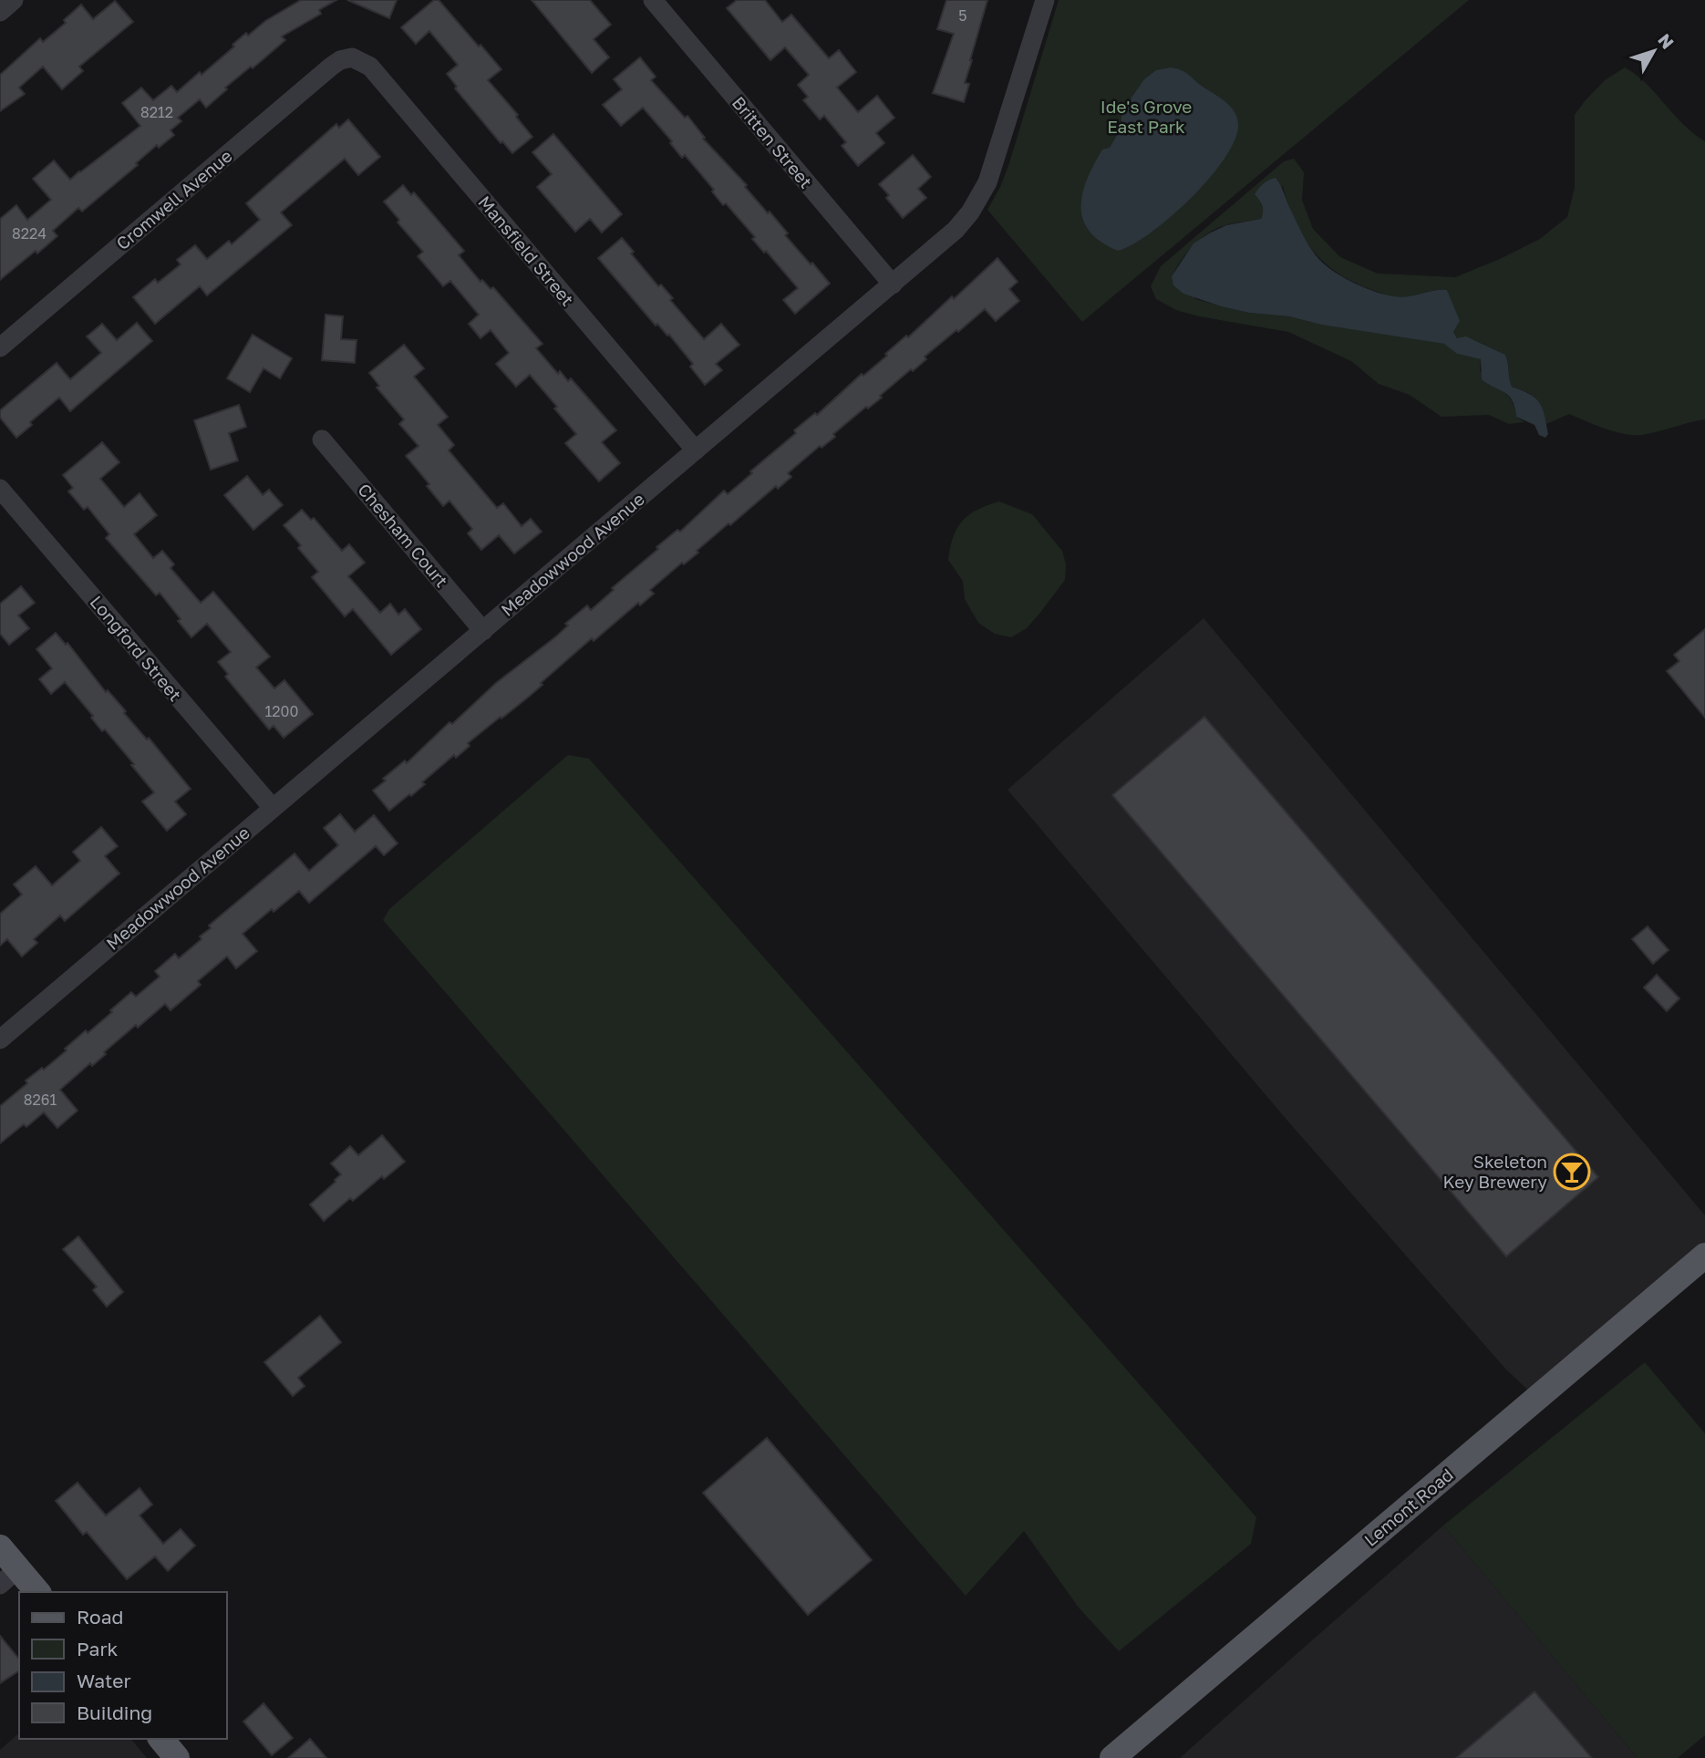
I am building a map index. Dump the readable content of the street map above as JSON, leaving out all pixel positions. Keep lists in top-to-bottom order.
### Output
{
  "streets": {
    "main road": ["Lemont Road"],
    "street": [
      "Britten Street",
      "Cromwell Avenue",
      "Mansfield Street",
      "Chesham Court",
      "Meadowwood Avenue",
      "Longford Street"
    ]
  },
  "crossings": [
    ["Britten Street", "Meadowwood Avenue"],
    ["Cromwell Avenue", "Mansfield Street"],
    ["Mansfield Street", "Meadowwood Avenue"],
    ["Chesham Court", "Meadowwood Avenue"],
    ["Meadowwood Avenue", "Longford Street"]
  ],
  "parks": ["Ide's Grove East Park"],
  "places": {
    "bar": ["Skeleton Key Brewery"]
  },
  "house_numbers": [
    "5",
    "8212",
    "8224",
    "1200",
    "8261"
  ],
  "legend": [
    "Road",
    "Park",
    "Water",
    "Building"
  ],
  "north": "top right"
}
